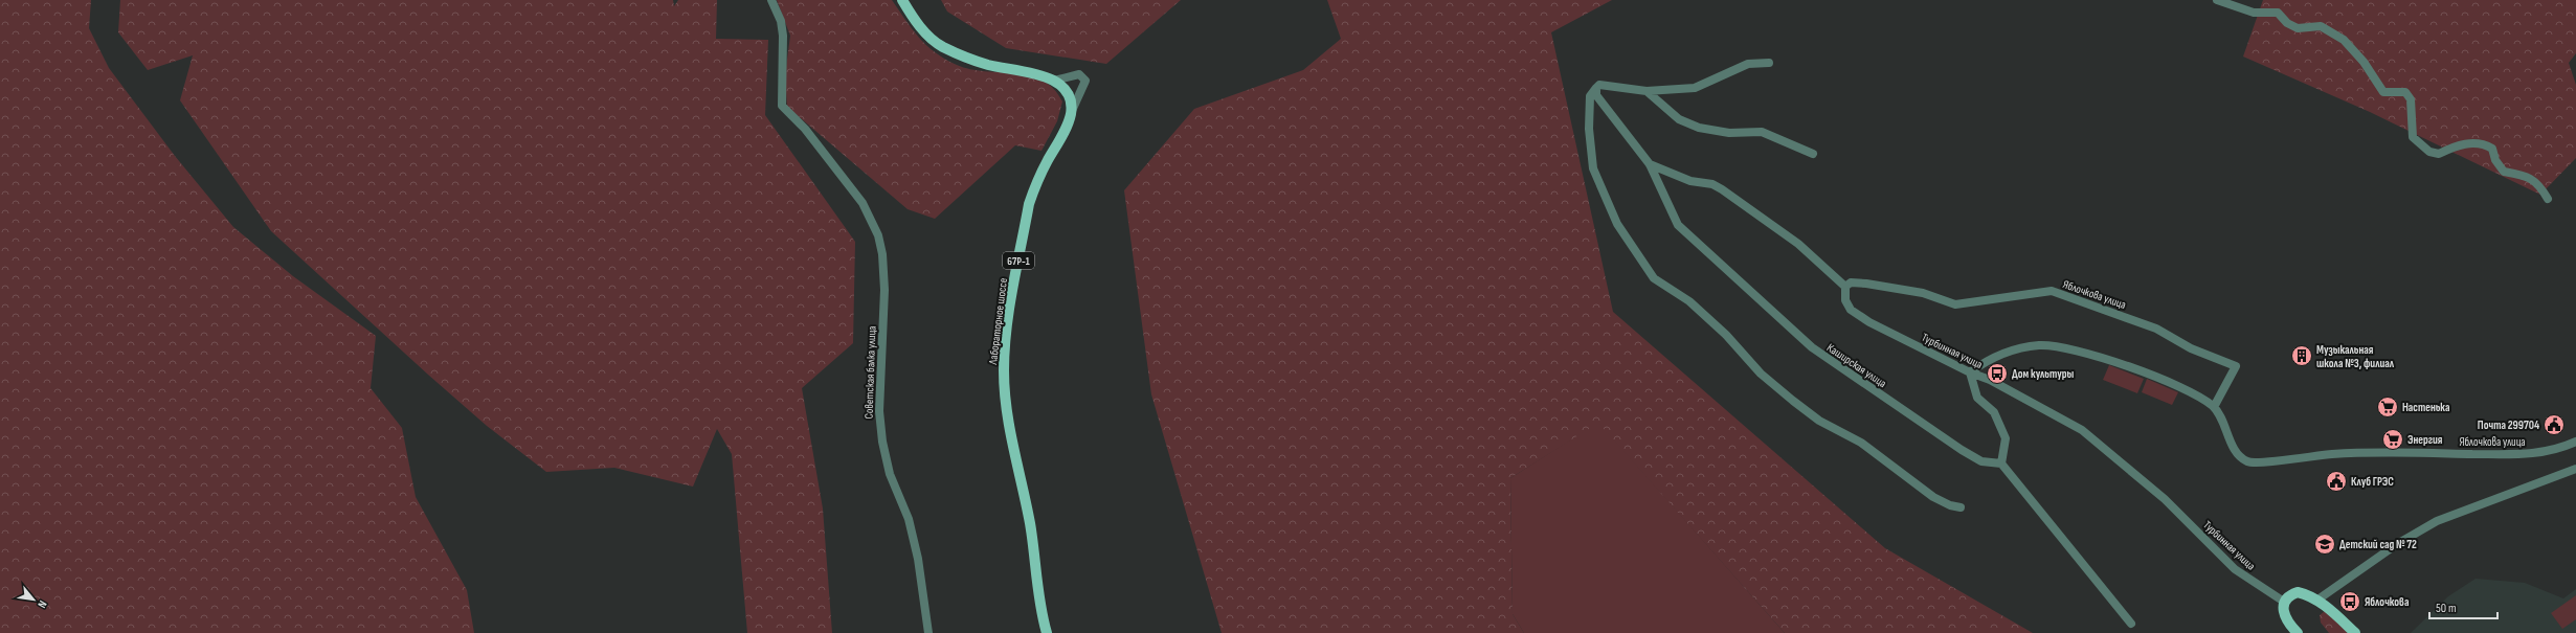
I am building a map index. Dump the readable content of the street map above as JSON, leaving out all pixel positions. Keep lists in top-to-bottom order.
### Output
{
  "streets": {
    "main road": ["67Р-1", "Лабораторное шоссе"],
    "street": [
      "Яблочкова улица",
      "Турбинная улица",
      "Каширская улица",
      "Советская балка улица"
    ]
  },
  "crossings": [
    ["Яблочкова улица", "Турбинная улица"]
  ],
  "places": {
    "building": ["Музыкальная школа №3, филиал"],
    "bus stop": ["Дом культуры", "Яблочкова"],
    "supermarket": ["Настенька", "Энергия"],
    "public building": ["Почта 299704", "Клуб ГРЭС"],
    "school or university": ["Детский сад № 72"]
  },
  "scale_bar": "50 m",
  "north": "bottom right"
}
